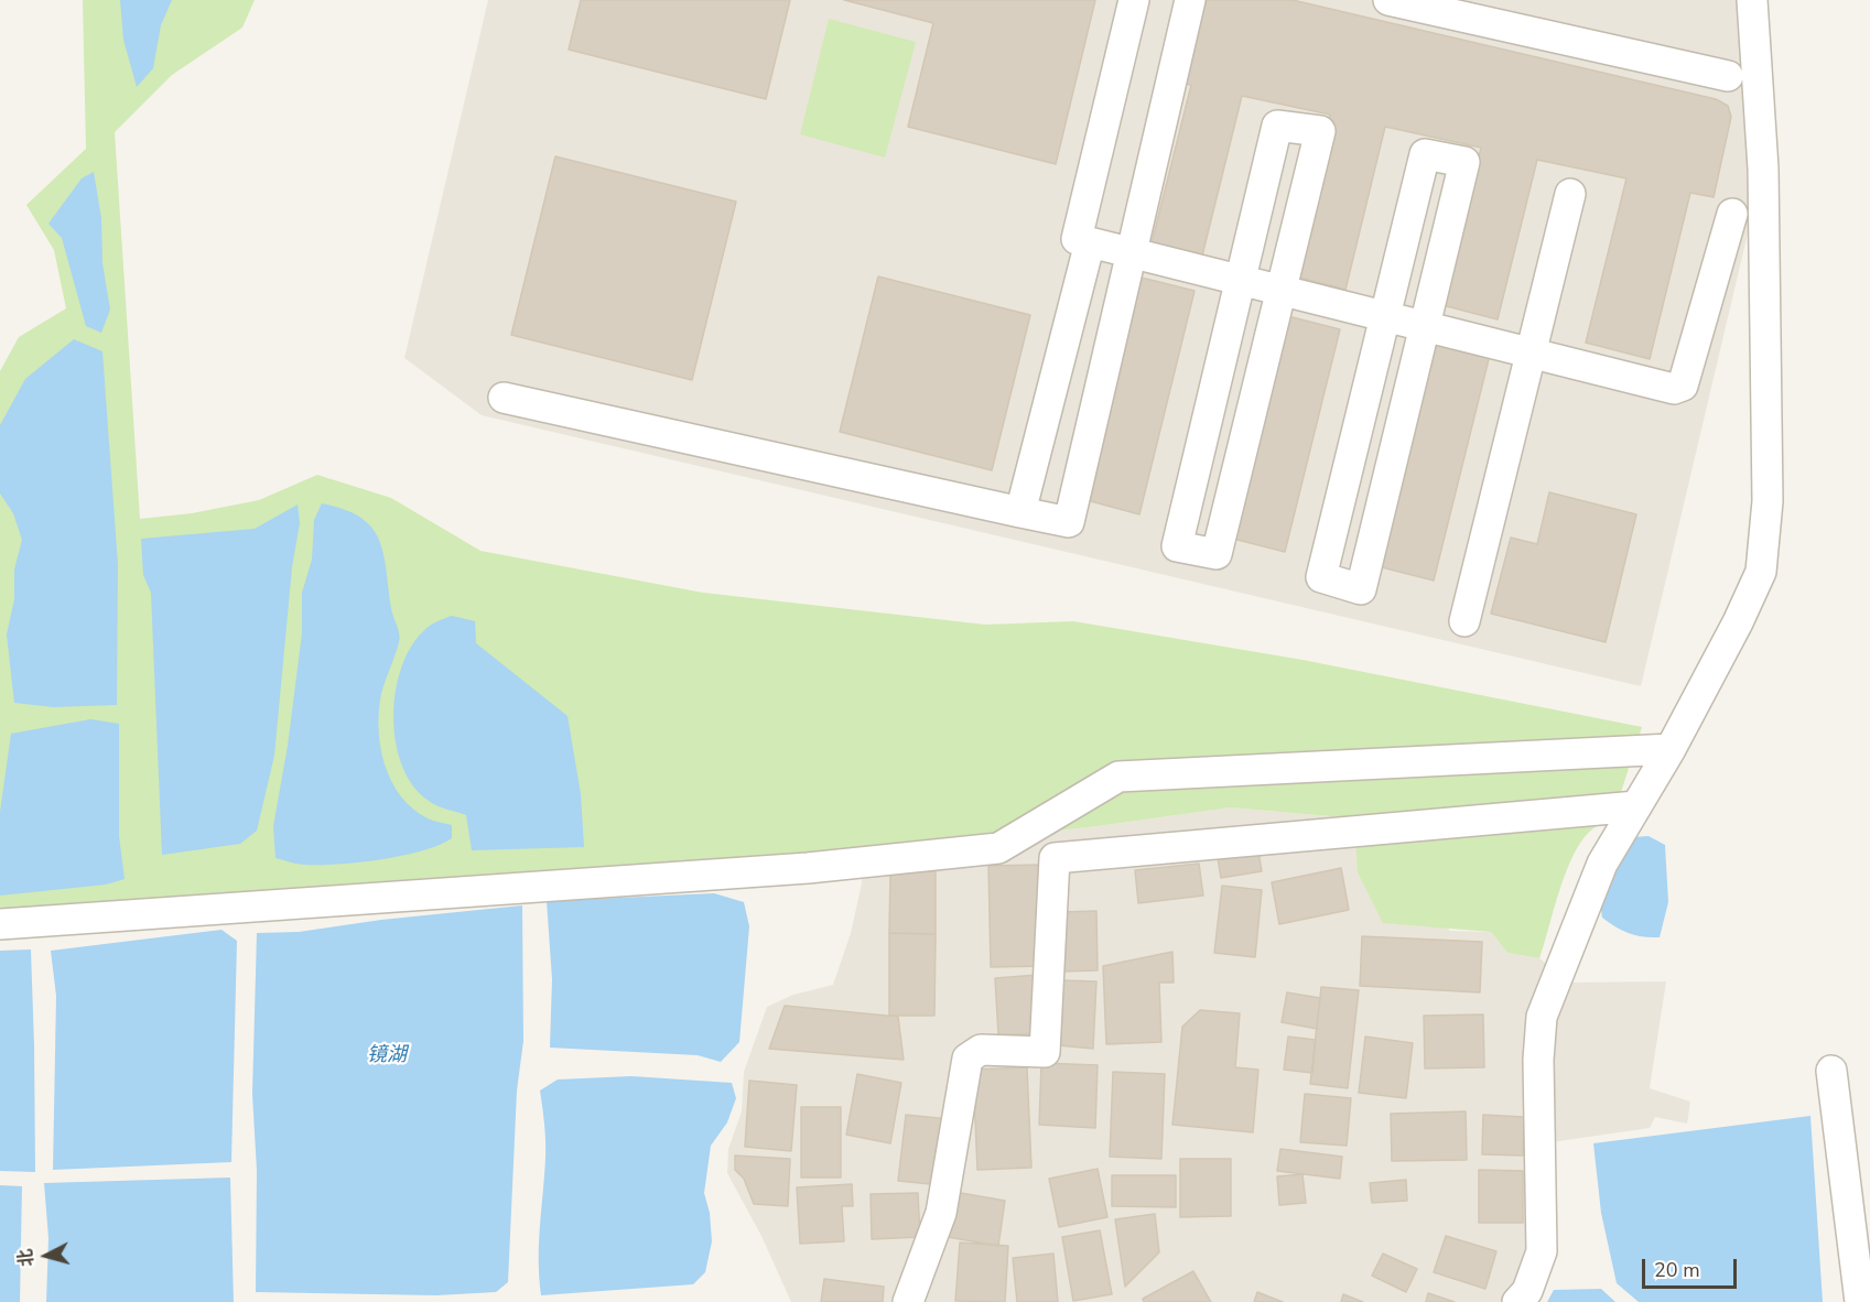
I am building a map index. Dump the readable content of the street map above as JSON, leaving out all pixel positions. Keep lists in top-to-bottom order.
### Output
{
  "water": ["镜湖"],
  "scale_bar": "20 m",
  "north": "left"
}
